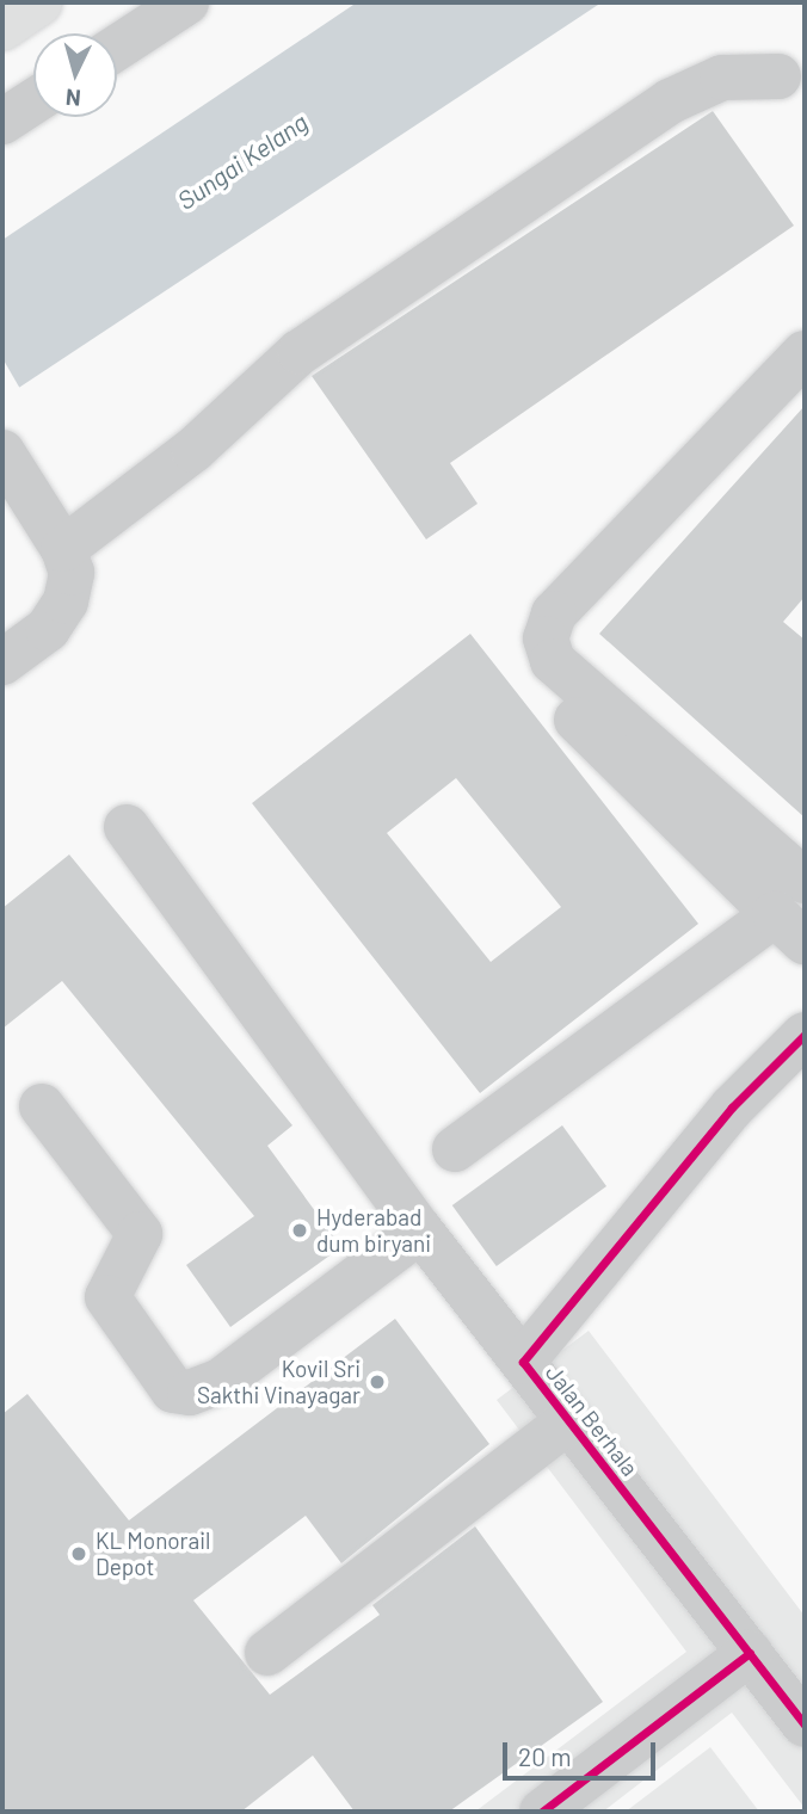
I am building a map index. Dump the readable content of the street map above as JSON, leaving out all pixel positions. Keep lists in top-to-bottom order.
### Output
{
  "streets": {
    "street": ["Jalan Berhala"]
  },
  "water": ["Sungai Kelang"],
  "places": ["Hyderabad dum biryani", "Kovil Sri Sakthi Vinayagar", "KL Monorail Depot"],
  "scale_bar": "20 m",
  "north": "bottom"
}
